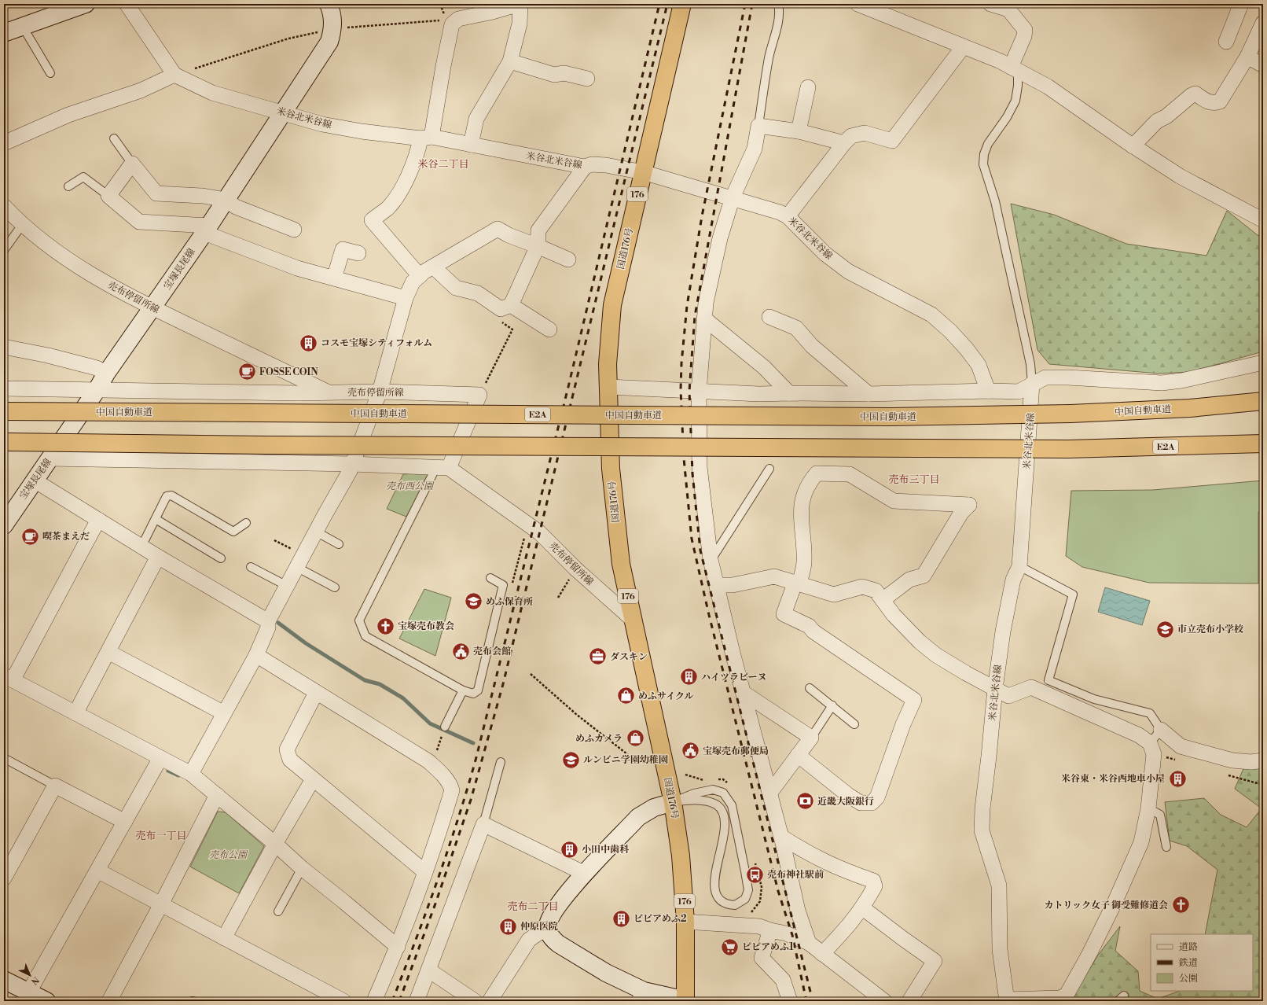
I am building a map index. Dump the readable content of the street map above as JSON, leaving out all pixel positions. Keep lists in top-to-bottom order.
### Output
{
  "streets": {
    "highway": [
      "176",
      "国道176号",
      "中国自動車道",
      "E2A"
    ],
    "street": ["米谷北米谷線", "宝塚長尾線", "売布停留所線"]
  },
  "crossings": [
    ["米谷北米谷線", "国道176号"],
    ["米谷北米谷線", "宝塚長尾線"],
    ["国道176号", "売布停留所線"],
    ["宝塚長尾線", "売布停留所線"]
  ],
  "districts": [
    "米谷二丁目",
    "売布三丁目",
    "売布一丁目",
    "売布二丁目"
  ],
  "parks": ["売布西公園", "売布公園"],
  "places": {
    "building": [
      "コスモ宝塚シティフォルム",
      "ハイツラピーヌ",
      "米谷東・米谷西地車小屋",
      "小田中歯科",
      "ピピアめふ2",
      "仲原医院"
    ],
    "cafe": ["FOSSE COIN", "喫茶まえだ"],
    "school or university": ["めふ保育所", "市立売布小学校", "ルンビニ学園幼稚園"],
    "church": ["宝塚売布教会", "カトリック女子 御受難修道会"],
    "public building": ["売布会館", "宝塚売布郵便局"],
    "office": ["ダスキン"],
    "shop": ["めふサイクル", "めふカメラ"],
    "bank": ["近畿大阪銀行"],
    "bus stop": ["売布神社駅前"],
    "supermarket": ["ピピアめふ1"]
  },
  "legend": ["道路", "鉄道", "公園"],
  "north": "bottom right"
}
